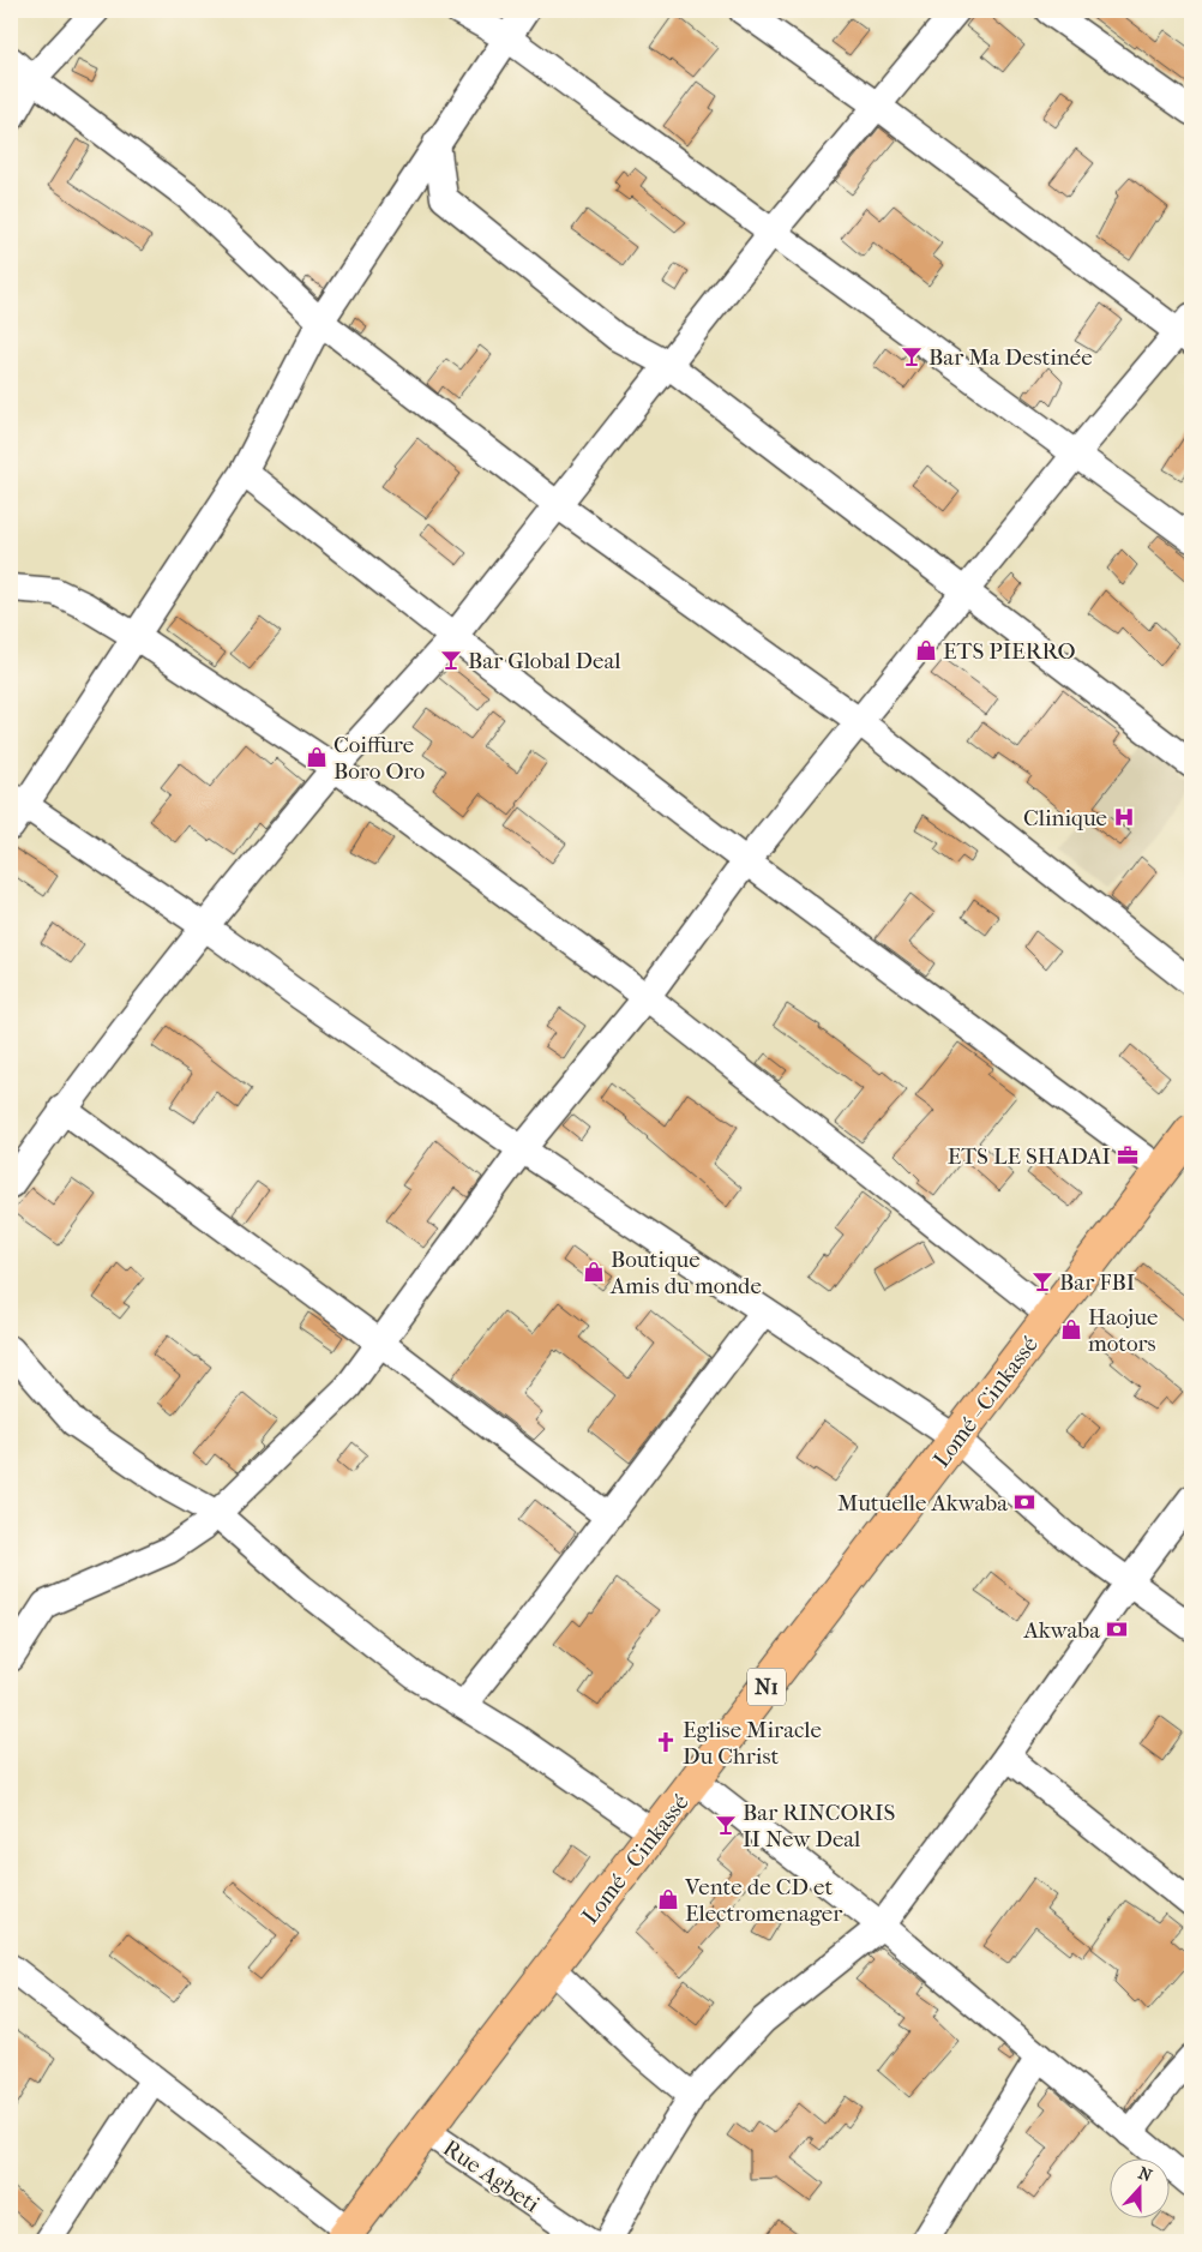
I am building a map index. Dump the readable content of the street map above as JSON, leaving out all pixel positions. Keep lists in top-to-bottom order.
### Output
{
  "streets": {
    "highway": ["Lomé - Cinkassé", "N1"],
    "street": ["Rue Agbeti"]
  },
  "crossings": [
    ["Lomé - Cinkassé", "Rue Agbeti"]
  ],
  "places": {
    "bar": [
      "Bar Ma Destinée",
      "Bar Global Deal",
      "Bar FBI",
      "Bar RINCORIS II New Deal"
    ],
    "shop": [
      "ETS PIERRO",
      "Coiffure Boro Oro",
      "Boutique Amis du monde",
      "Haojue motors",
      "Vente de CD et Electromenager"
    ],
    "hospital": ["Clinique"],
    "office": ["ETS LE SHADAI"],
    "bank": ["Mutuelle Akwaba", "Akwaba"],
    "church": ["Eglise Miracle Du Christ"]
  },
  "north": "top"
}
